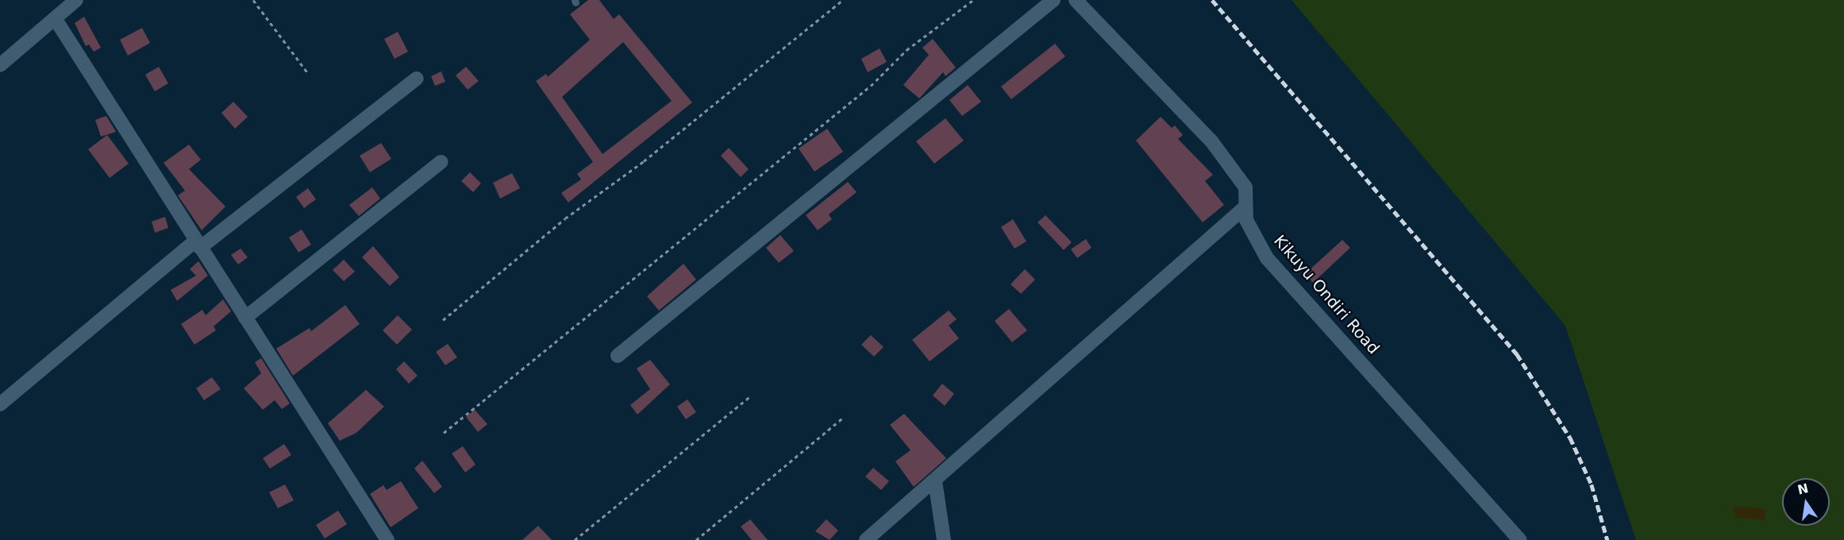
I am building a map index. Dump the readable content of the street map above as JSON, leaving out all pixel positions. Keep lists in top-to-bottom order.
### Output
{
  "streets": {
    "street": ["Kikuyu Ondiri Road"]
  },
  "north": "top"
}
